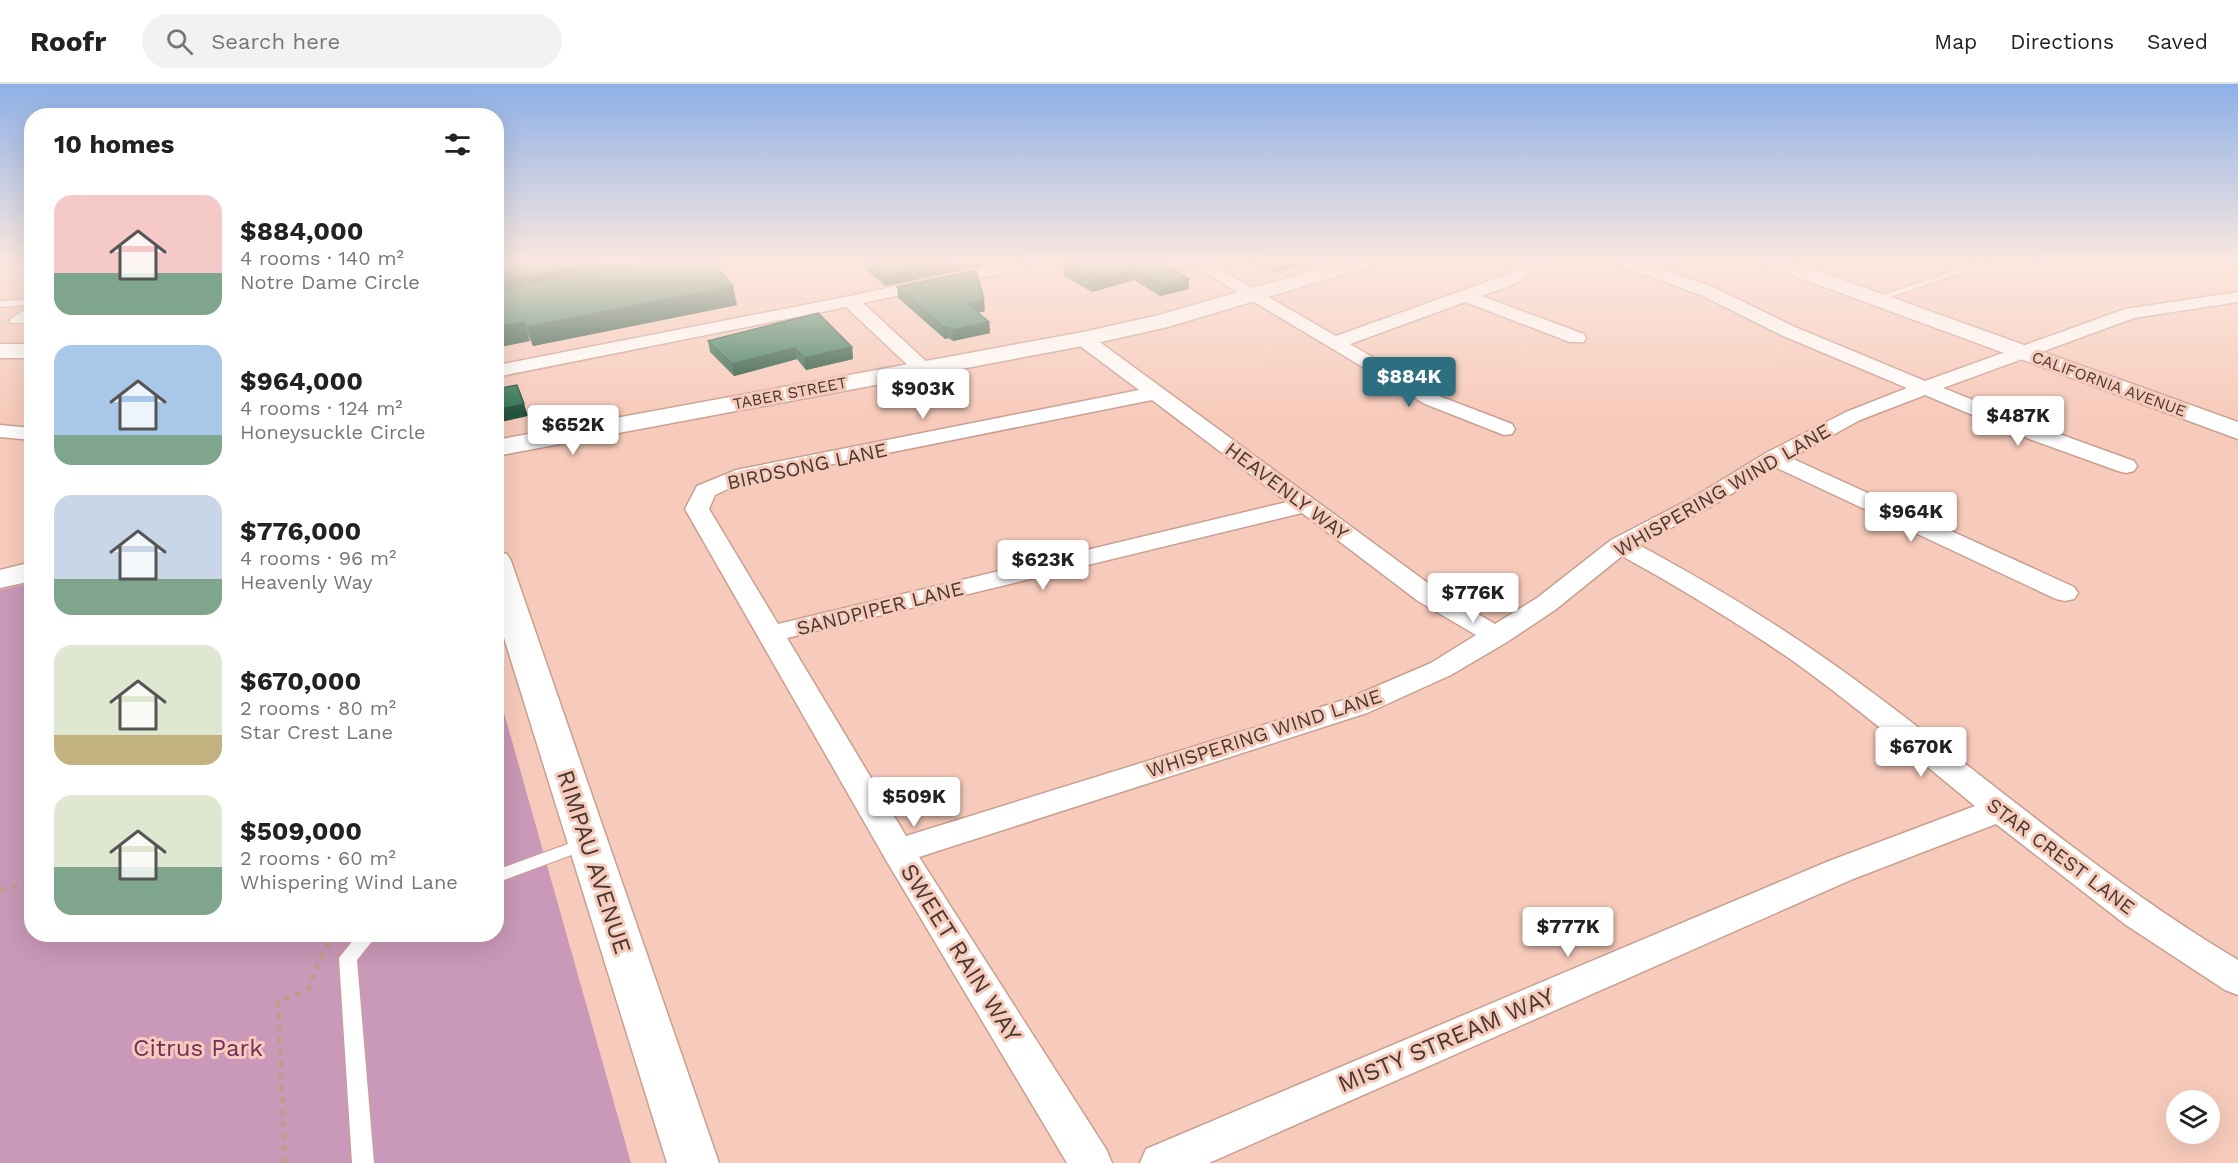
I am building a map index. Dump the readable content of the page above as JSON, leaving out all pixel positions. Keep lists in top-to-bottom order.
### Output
{
  "streets": {
    "main road": ["CALIFORNIA AVENUE", "TABER STREET", "RIMPAU AVENUE"],
    "street": [
      "BIRDSONG LANE",
      "WHISPERING WIND LANE",
      "HEAVENLY WAY",
      "SANDPIPER LANE",
      "STAR CREST LANE",
      "SWEET RAIN WAY",
      "MISTY STREAM WAY"
    ]
  },
  "crossings": [
    ["CALIFORNIA AVENUE", "WHISPERING WIND LANE"],
    ["TABER STREET", "HEAVENLY WAY"],
    ["BIRDSONG LANE", "HEAVENLY WAY"],
    ["BIRDSONG LANE", "SWEET RAIN WAY"],
    ["WHISPERING WIND LANE", "HEAVENLY WAY"],
    ["WHISPERING WIND LANE", "STAR CREST LANE"],
    ["WHISPERING WIND LANE", "SWEET RAIN WAY"],
    ["HEAVENLY WAY", "SANDPIPER LANE"],
    ["SANDPIPER LANE", "SWEET RAIN WAY"],
    ["STAR CREST LANE", "MISTY STREAM WAY"]
  ],
  "parks": ["Citrus Park"],
  "page": {
    "header": "Roofr",
    "search": "Search here",
    "nav": ["Map", "Directions", "Saved"],
    "heading": "10 homes",
    "list": [
      {
        "name": "$884,000",
        "note": "4 rooms · 140 m² · Notre Dame Circle"
      },
      {
        "name": "$964,000",
        "note": "4 rooms · 124 m² · Honeysuckle Circle"
      },
      {
        "name": "$776,000",
        "note": "4 rooms · 96 m² · Heavenly Way"
      },
      {
        "name": "$670,000",
        "note": "2 rooms · 80 m² · Star Crest Lane"
      },
      {
        "name": "$509,000",
        "note": "2 rooms · 60 m² · Whispering Wind Lane"
      }
    ],
    "price": [
      "$884K",
      "$903K",
      "$487K",
      "$652K",
      "$964K",
      "$623K",
      "$776K",
      "$670K",
      "$509K",
      "$777K"
    ]
  }
}
